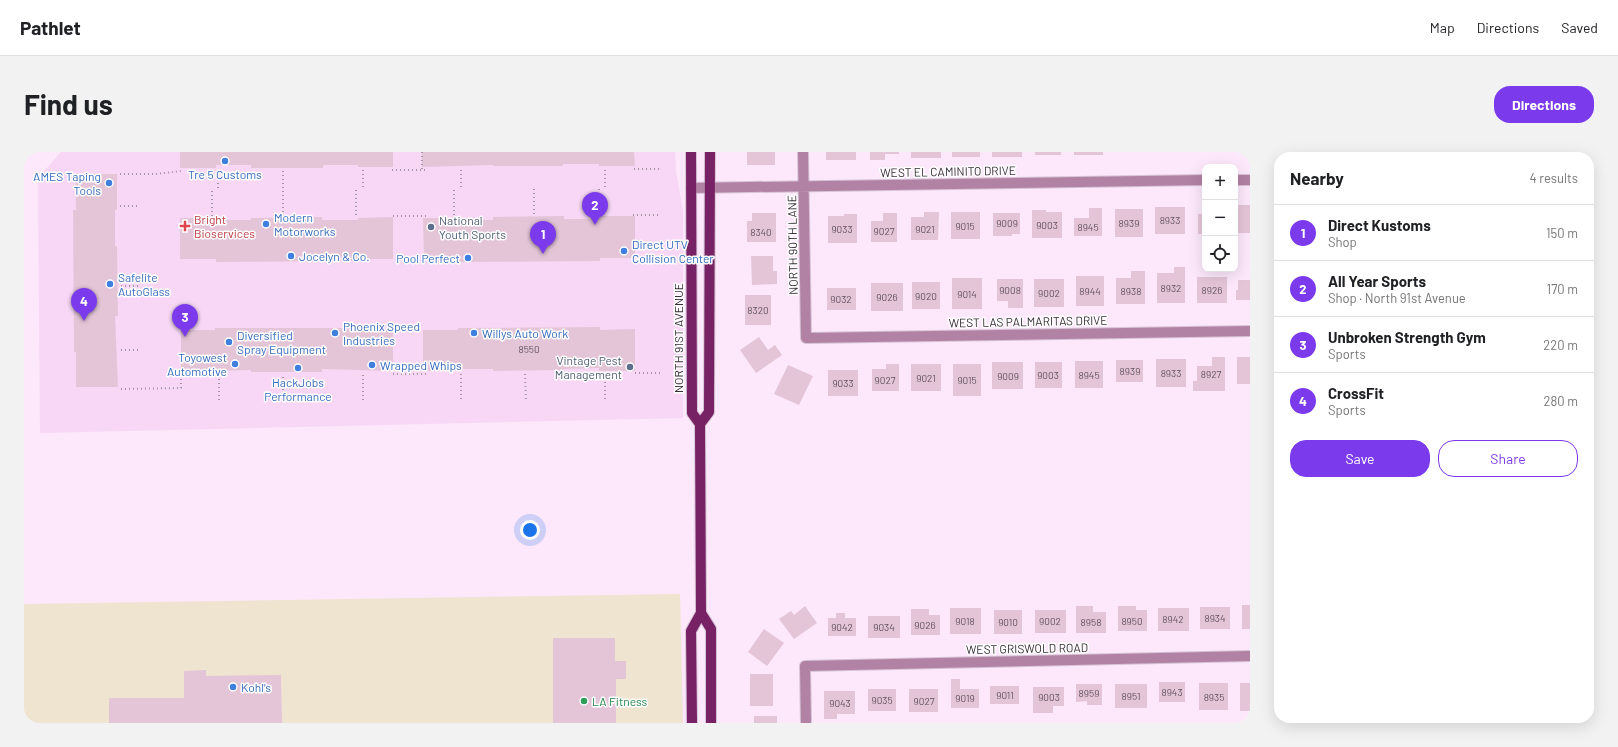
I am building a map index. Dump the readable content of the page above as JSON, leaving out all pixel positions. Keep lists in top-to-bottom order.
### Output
{
  "streets": {
    "main road": ["NORTH 91ST AVENUE"],
    "street": [
      "WEST EL CAMINITO DRIVE",
      "NORTH 90TH LANE",
      "WEST LAS PALMARITAS DRIVE",
      "WEST GRISWOLD ROAD"
    ]
  },
  "crossings": [
    ["WEST EL CAMINITO DRIVE", "NORTH 90TH LANE"],
    ["WEST EL CAMINITO DRIVE", "NORTH 91ST AVENUE"],
    ["NORTH 90TH LANE", "WEST LAS PALMARITAS DRIVE"]
  ],
  "places": {
    "other": [
      "Tre 5 Customs",
      "AMES Taping Tools",
      "Modern Motorworks",
      "National Youth Sports",
      "Direct UTV Collision Center",
      "Jocelyn & Co.",
      "Pool Perfect",
      "Safelite AutoGlass",
      "Phoenix Speed Industries",
      "Willys Auto Work",
      "Diversified Spray Equipment",
      "Toyowest Automotive",
      "Wrapped Whips",
      "Vintage Pest Management",
      "HackJobs Performance",
      "Kohl's",
      "LA Fitness"
    ],
    "health": ["Bright Bioservices"]
  },
  "house_numbers": [
    "8933",
    "9009",
    "8939",
    "9003",
    "9015",
    "8945",
    "9033",
    "9021",
    "9027",
    "8340",
    "8932",
    "9008",
    "8926",
    "8944",
    "8938",
    "9002",
    "9014",
    "9020",
    "9026",
    "9032",
    "8320",
    "8550",
    "8939",
    "8933",
    "8927",
    "9003",
    "8945",
    "9009",
    "9021",
    "9027",
    "9015",
    "9033",
    "8934",
    "8942",
    "9018",
    "9002",
    "8950",
    "9010",
    "8958",
    "9026",
    "9042",
    "9034",
    "8943",
    "8959",
    "9011",
    "8951",
    "9003",
    "8935",
    "9019",
    "9035",
    "9027",
    "9043"
  ],
  "page": {
    "header": "Pathlet",
    "nav": ["Map", "Directions", "Saved"],
    "buttons": [
      "Directions",
      ["Save", "Share"]
    ],
    "title": "Find us",
    "heading": ["Nearby", "4 results"],
    "map_buttons": ["+", "−"],
    "pins": [
      "2",
      "1",
      "4",
      "3"
    ],
    "list": [
      {
        "mark": "1",
        "name": "Direct Kustoms",
        "note": "Shop",
        "value": "150 m"
      },
      {
        "mark": "2",
        "name": "All Year Sports",
        "note": "Shop · North 91st Avenue",
        "value": "170 m"
      },
      {
        "mark": "3",
        "name": "Unbroken Strength Gym",
        "note": "Sports",
        "value": "220 m"
      },
      {
        "mark": "4",
        "name": "CrossFit",
        "note": "Sports",
        "value": "280 m"
      }
    ]
  }
}
